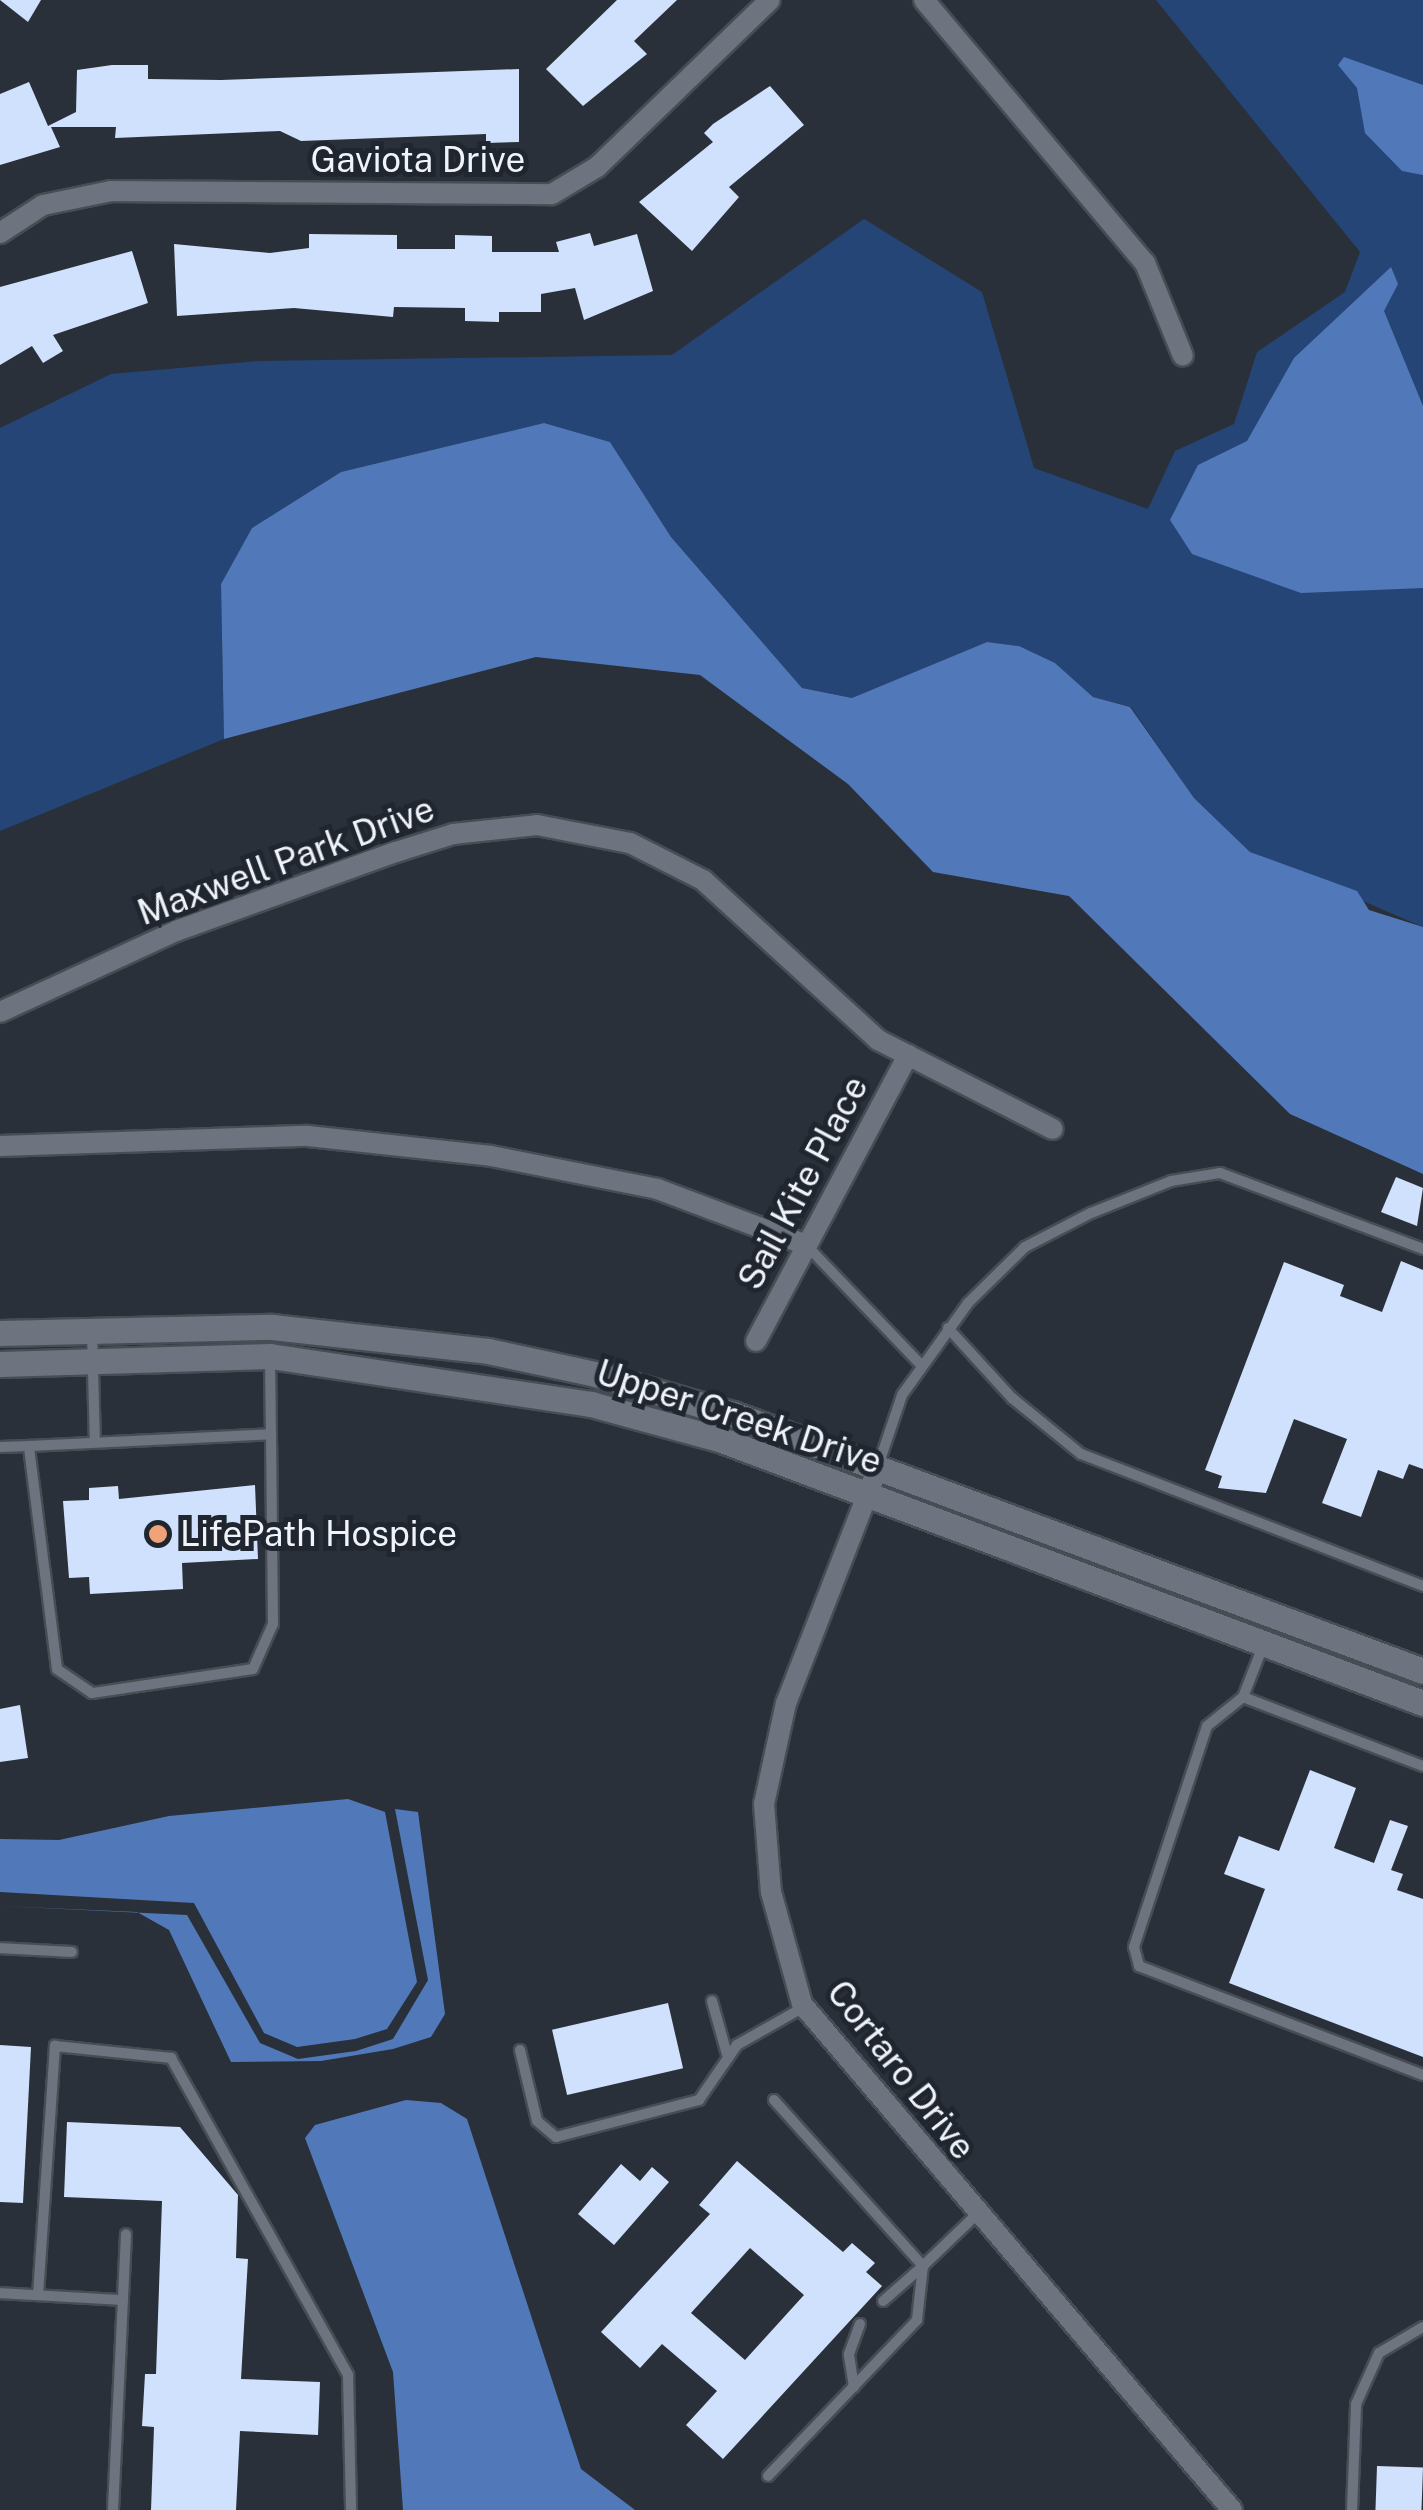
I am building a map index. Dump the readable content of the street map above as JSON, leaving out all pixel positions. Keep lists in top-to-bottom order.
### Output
{
  "streets": {
    "street": [
      "Gaviota Drive",
      "Maxwell Park Drive",
      "Sail Kite Place",
      "Upper Creek Drive",
      "Cortaro Drive"
    ]
  },
  "crossings": [
    ["Maxwell Park Drive", "Sail Kite Place"],
    ["Upper Creek Drive", "Cortaro Drive"]
  ],
  "places": ["LifePath Hospice"]
}
